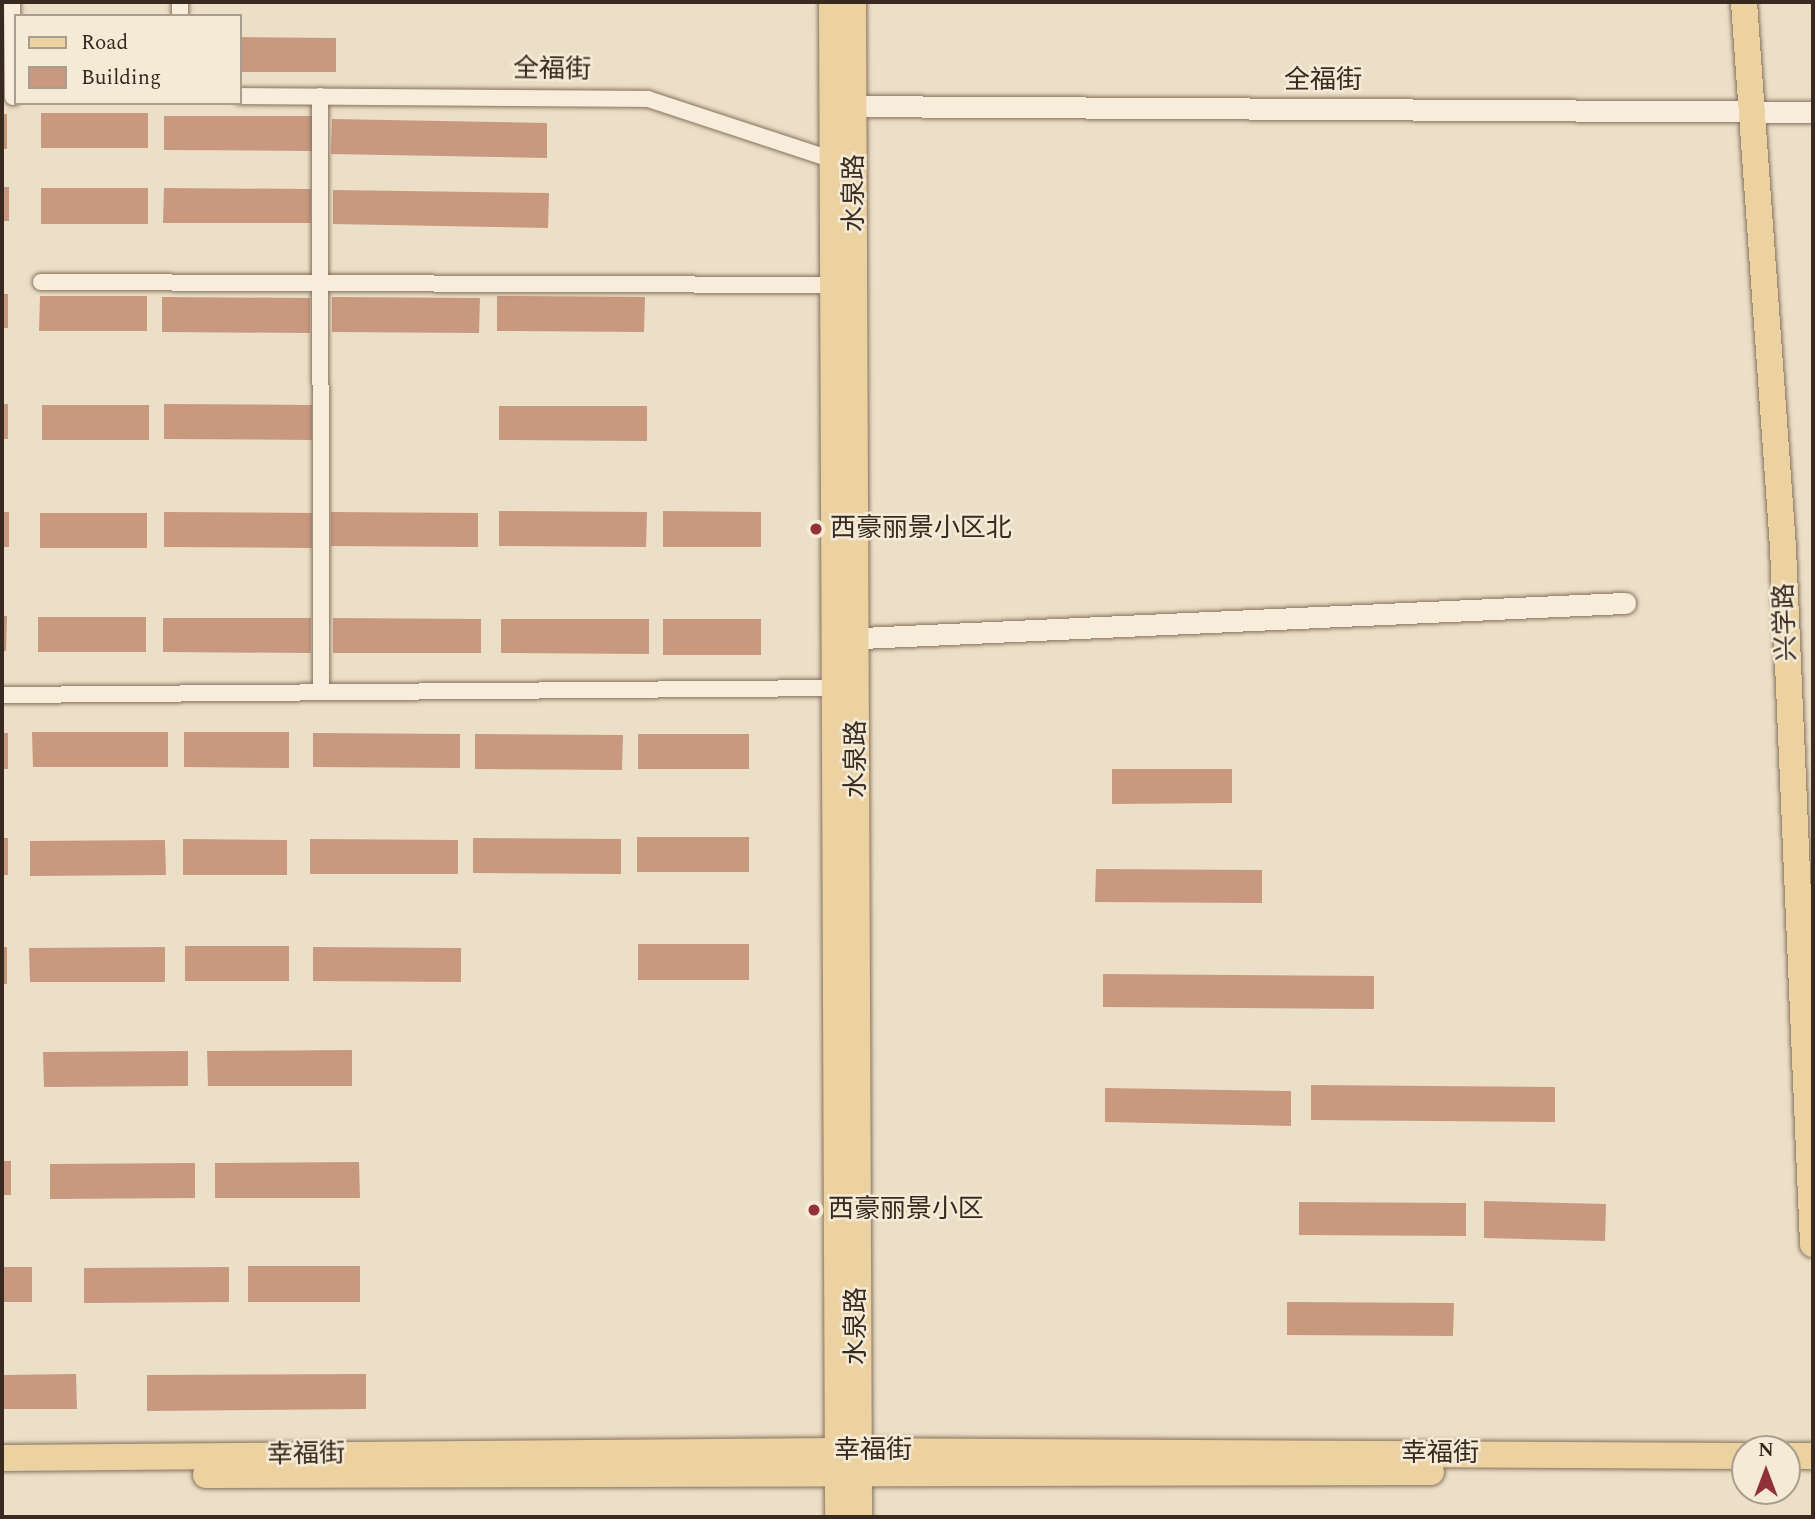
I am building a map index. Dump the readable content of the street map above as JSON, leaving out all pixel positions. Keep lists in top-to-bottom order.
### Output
{
  "streets": {
    "main road": ["水泉路", "兴学路", "幸福街"],
    "street": ["全福街"]
  },
  "crossings": [
    ["全福街", "水泉路"],
    ["全福街", "兴学路"],
    ["水泉路", "幸福街"]
  ],
  "places": ["西豪丽景小区北", "西豪丽景小区"],
  "legend": ["Road", "Building"],
  "north": "top"
}
